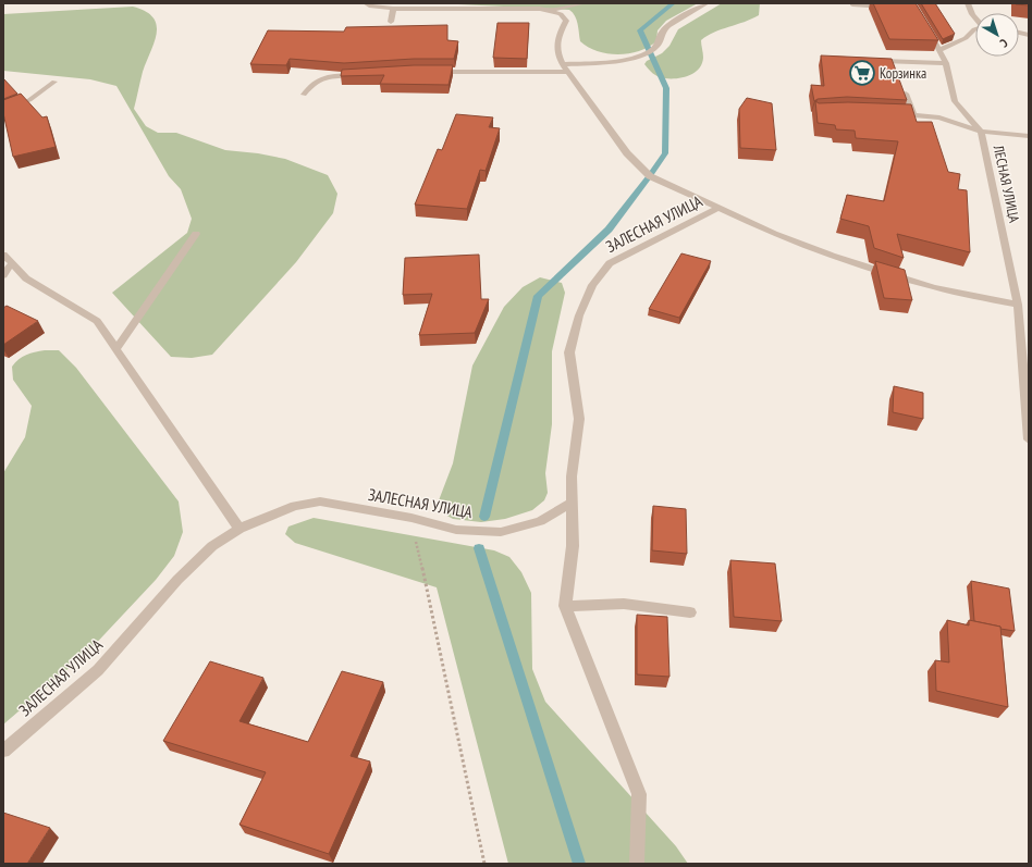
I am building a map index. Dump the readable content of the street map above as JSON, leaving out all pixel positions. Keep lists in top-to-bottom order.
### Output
{
  "streets": {
    "street": ["ЛЕСНАЯ УЛИЦА", "ЗАЛЕСНАЯ УЛИЦА"]
  },
  "crossings": [
    ["ЛЕСНАЯ УЛИЦА", "ЗАЛЕСНАЯ УЛИЦА"]
  ],
  "places": {
    "supermarket": ["Корзинка"]
  },
  "north": "bottom right"
}
